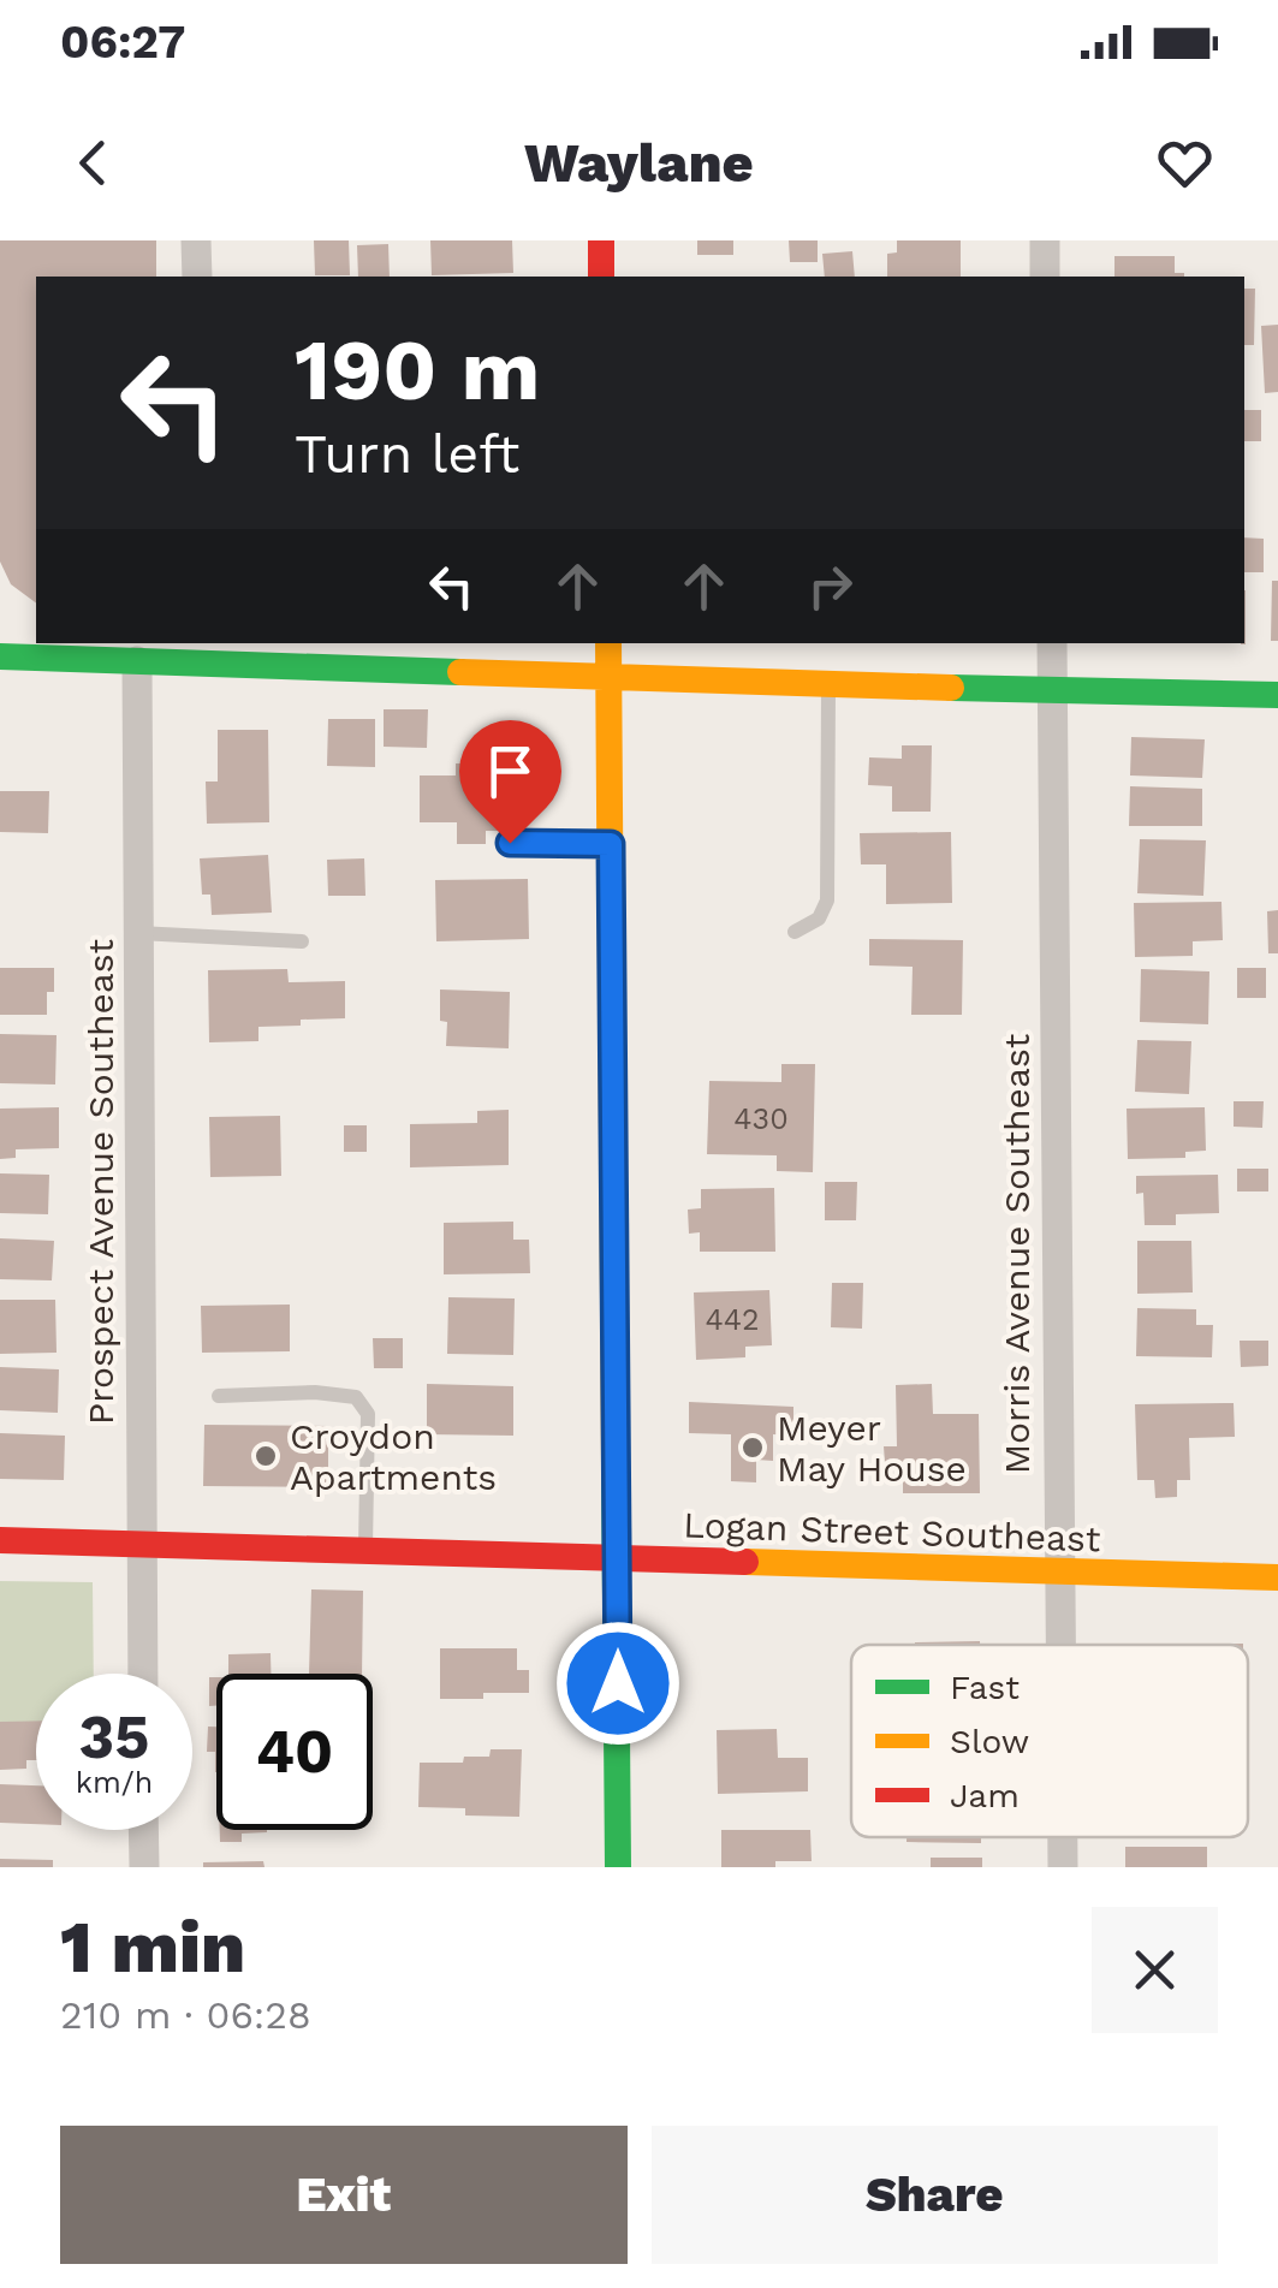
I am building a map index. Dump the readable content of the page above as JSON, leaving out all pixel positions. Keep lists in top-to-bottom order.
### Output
{
  "streets": {
    "street": ["Prospect Avenue Southeast", "Morris Avenue Southeast", "Logan Street Southeast"]
  },
  "crossings": [
    ["Prospect Avenue Southeast", "Logan Street Southeast"],
    ["Morris Avenue Southeast", "Logan Street Southeast"]
  ],
  "places": ["Meyer May House", "Croydon Apartments"],
  "house_numbers": ["430", "442"],
  "legend": ["Fast", "Slow", "Jam"],
  "page": {
    "status": "06:27",
    "header": "Waylane",
    "turn": ["190 m", "Turn left"],
    "speed": "35 km/h",
    "limit": "40",
    "heading": ["1 min", "210 m · 06:28"],
    "buttons": ["Exit", "Share"]
  }
}
